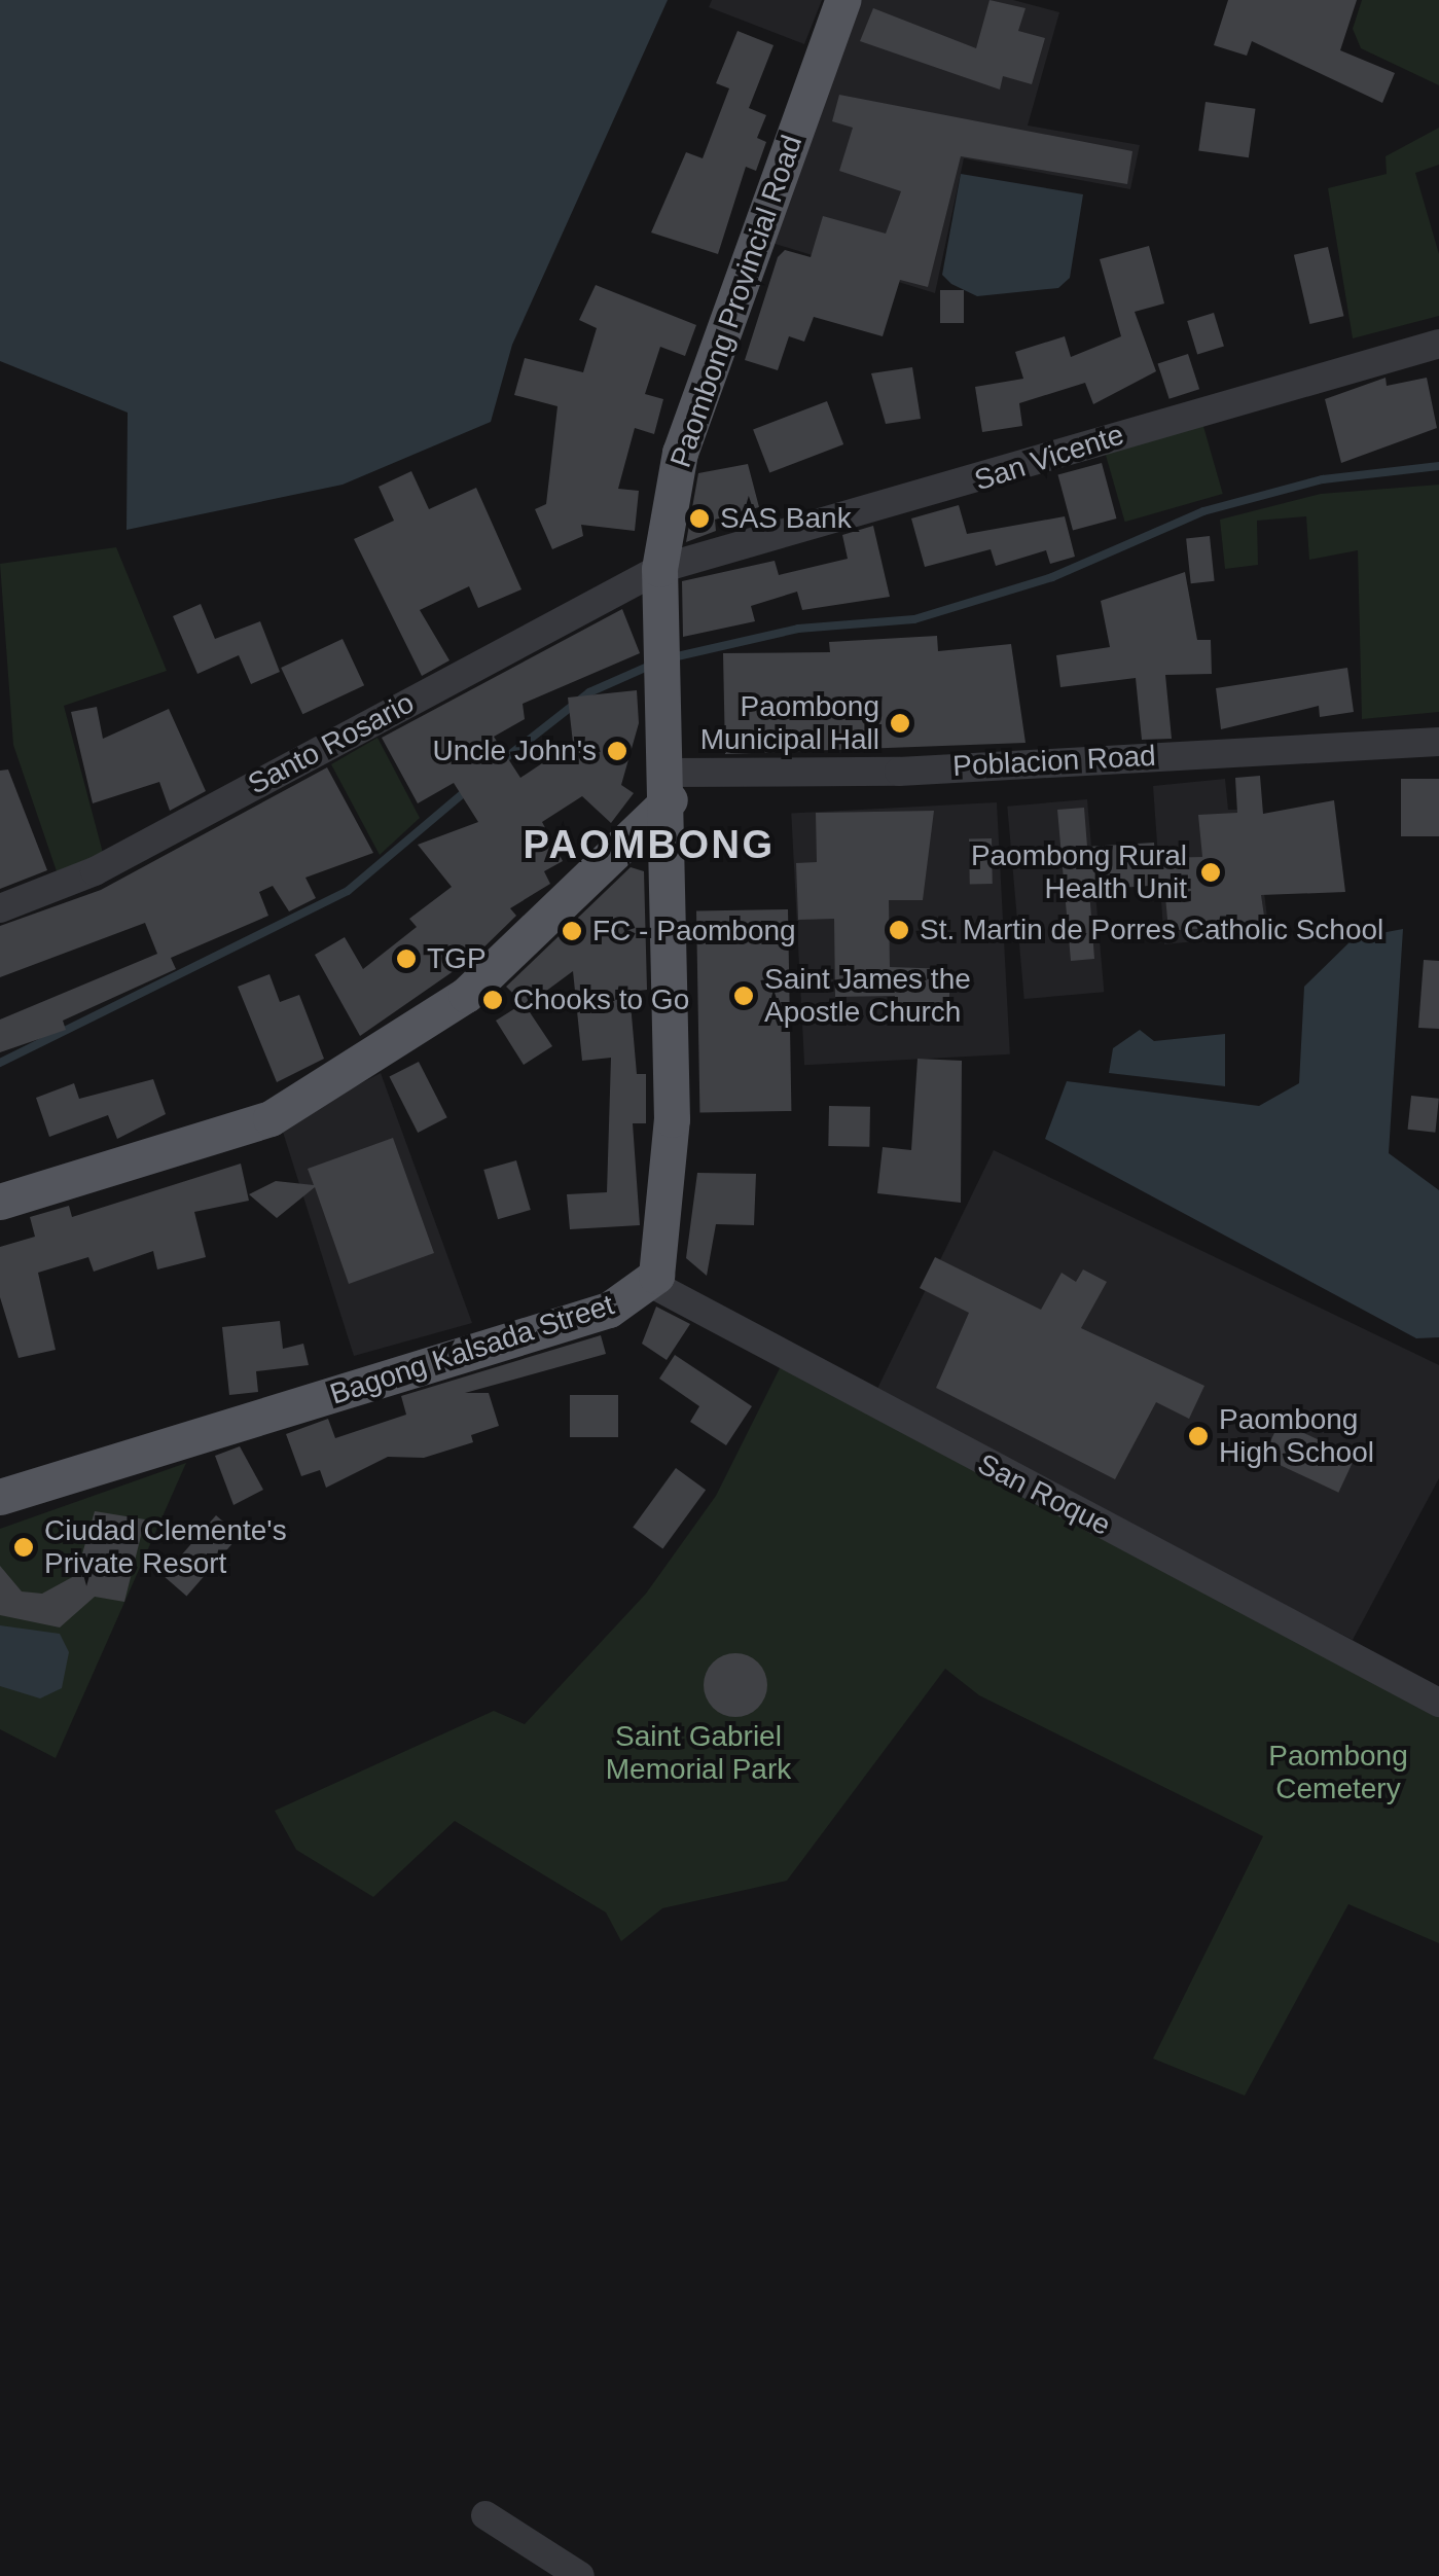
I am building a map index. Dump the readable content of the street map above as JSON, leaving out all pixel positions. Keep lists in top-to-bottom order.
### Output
{
  "streets": {
    "main road": ["Paombong Provincial Road", "Bagong Kalsada Street"],
    "street": [
      "San Vicente",
      "Santo Rosario",
      "Poblacion Road",
      "San Roque"
    ]
  },
  "crossings": [
    ["Paombong Provincial Road", "San Vicente"],
    ["Paombong Provincial Road", "Santo Rosario"],
    ["Paombong Provincial Road", "Poblacion Road"],
    ["Paombong Provincial Road", "Bagong Kalsada Street"],
    ["San Vicente", "Santo Rosario"],
    ["Poblacion Road", "Bagong Kalsada Street"],
    ["Bagong Kalsada Street", "San Roque"]
  ],
  "districts": ["PAOMBONG"],
  "parks": ["Saint Gabriel Memorial Park", "Paombong Cemetery"],
  "places": [
    "SAS Bank",
    "Paombong Municipal Hall",
    "Uncle John's",
    "Paombong Rural Health Unit",
    "St. Martin de Porres Catholic School",
    "FC - Paombong",
    "TGP",
    "Saint James the Apostle Church",
    "Chooks to Go",
    "Paombong High School",
    "Ciudad Clemente's Private Resort"
  ]
}
